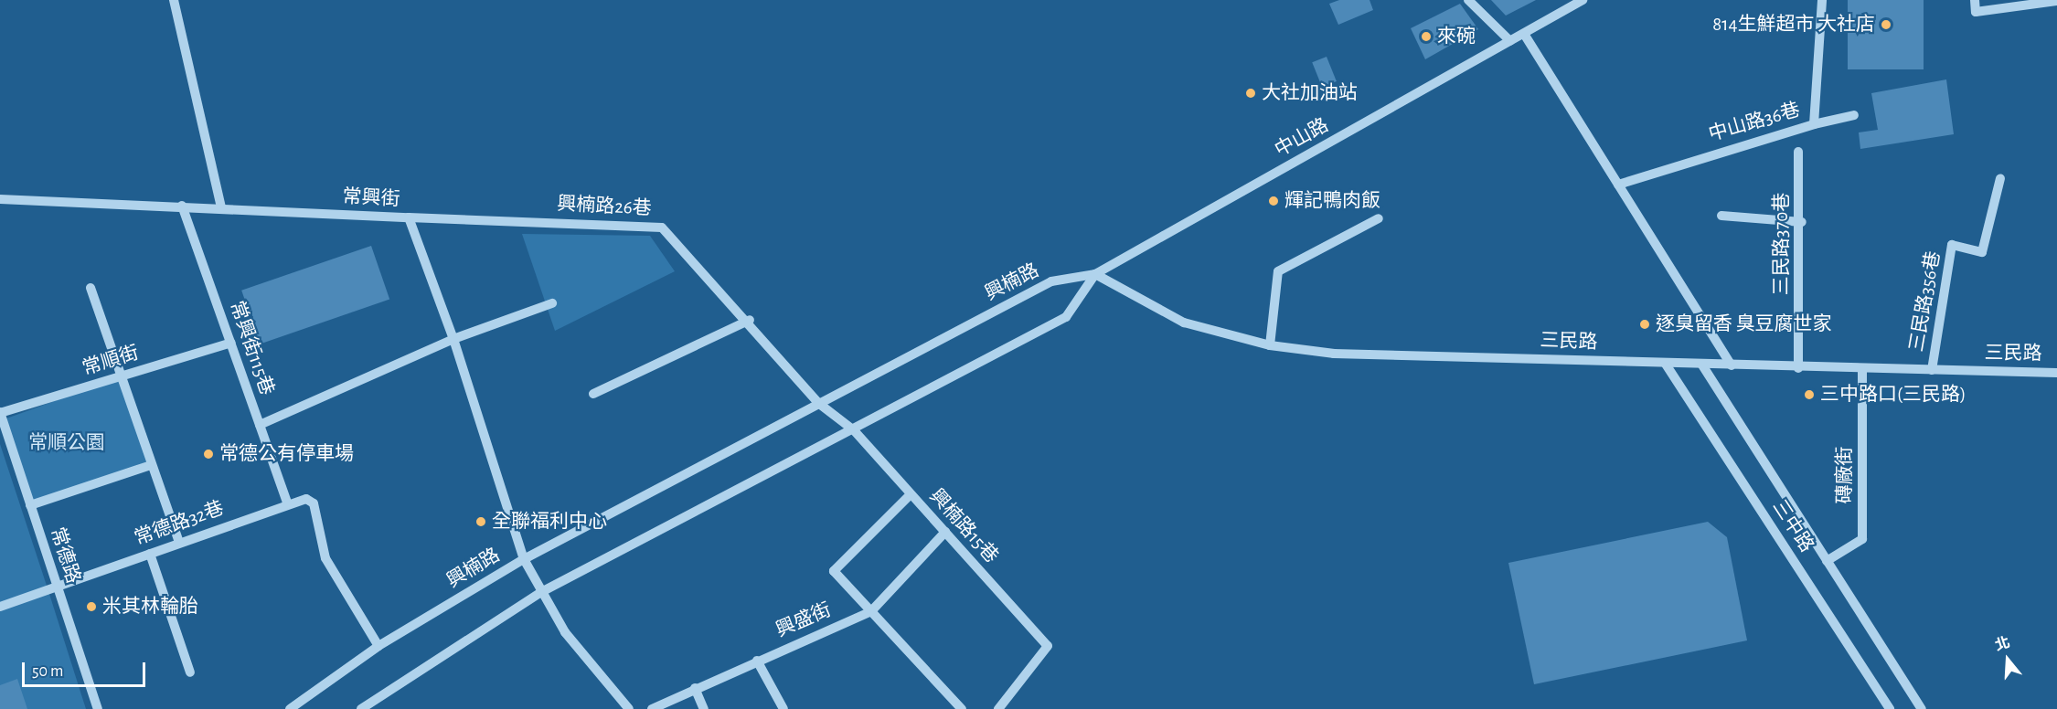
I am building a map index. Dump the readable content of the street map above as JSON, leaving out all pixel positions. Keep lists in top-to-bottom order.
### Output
{
  "streets": {
    "street": [
      "中山路36巷",
      "中山路",
      "常興街",
      "興楠路26巷",
      "三民路370巷",
      "興楠路",
      "三民路356巷",
      "三民路",
      "常興街115巷",
      "常順街",
      "磚廠街",
      "常德路32巷",
      "興楠路15巷",
      "三中路",
      "常德路",
      "興盛街"
    ]
  },
  "crossings": [
    ["中山路", "興楠路"],
    ["中山路", "三民路"],
    ["常興街", "興楠路26巷"],
    ["常興街", "興楠路"],
    ["常興街", "常興街115巷"],
    ["興楠路26巷", "興楠路"],
    ["興楠路26巷", "興楠路15巷"],
    ["三民路370巷", "三民路"],
    ["興楠路", "三民路"],
    ["興楠路", "常德路32巷"],
    ["興楠路", "興楠路15巷"],
    ["三民路356巷", "三民路"],
    ["三民路", "磚廠街"],
    ["三民路", "三中路"],
    ["常興街115巷", "常順街"],
    ["常興街115巷", "常德路32巷"],
    ["常順街", "常德路"],
    ["常德路32巷", "常德路"],
    ["興楠路15巷", "興盛街"]
  ],
  "parks": ["常順公園"],
  "places": [
    "814生鮮超市 大社店",
    "來碗",
    "大社加油站",
    "輝記鴨肉飯",
    "逐臭留香 臭豆腐世家",
    "三中路口(三民路)",
    "常德公有停車場",
    "全聯福利中心",
    "米其林輪胎"
  ],
  "scale_bar": "50 m",
  "north": "top"
}
